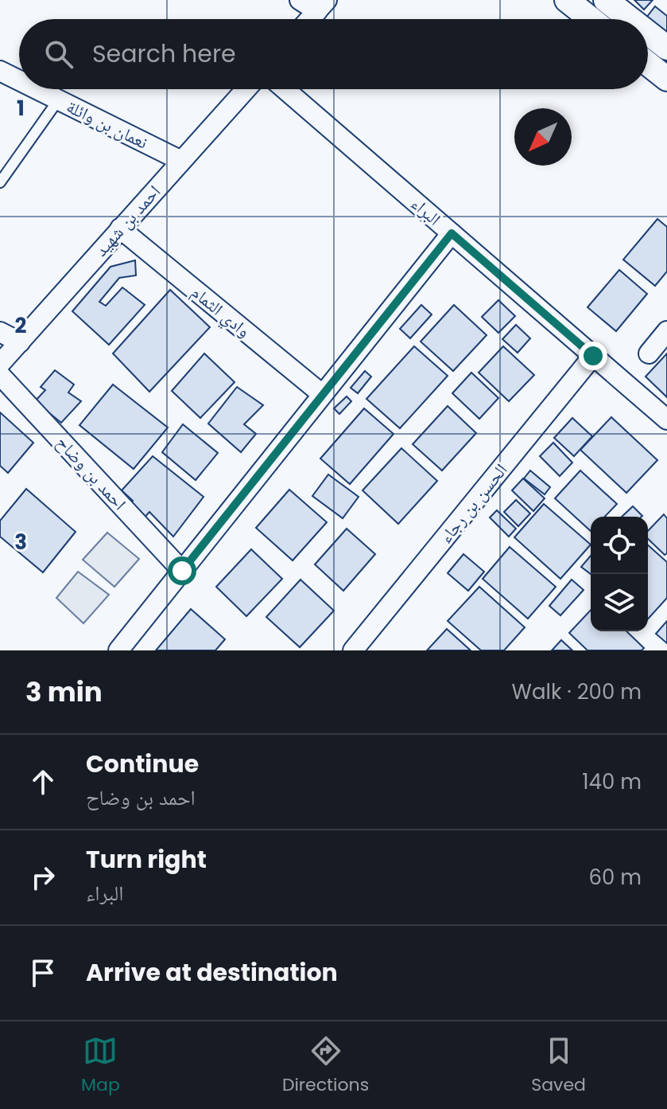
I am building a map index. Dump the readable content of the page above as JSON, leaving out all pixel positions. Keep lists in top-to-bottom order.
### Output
{
  "streets": {
    "street": [
      "نعمان بن وائلة",
      "البراء",
      "احمد بن شهيد",
      "وادي الثمام",
      "احمد بن وضاح",
      "الحسن بن رجاء"
    ]
  },
  "crossings": [
    ["نعمان بن وائلة", "احمد بن شهيد"],
    ["البراء", "الحسن بن رجاء"],
    ["احمد بن شهيد", "وادي الثمام"]
  ],
  "north": "bottom left",
  "page": {
    "search": "Search here",
    "heading": ["3 min", "Walk · 200 m"],
    "list": [
      ["Continue", "احمد بن وضاح", "140 m"],
      ["Turn right", "البراء", "60 m"],
      "Arrive at destination"
    ],
    "nav": ["Map", "Directions", "Saved"]
  },
  "grid": {
    "rows": ["1", "2", "3"]
  }
}
